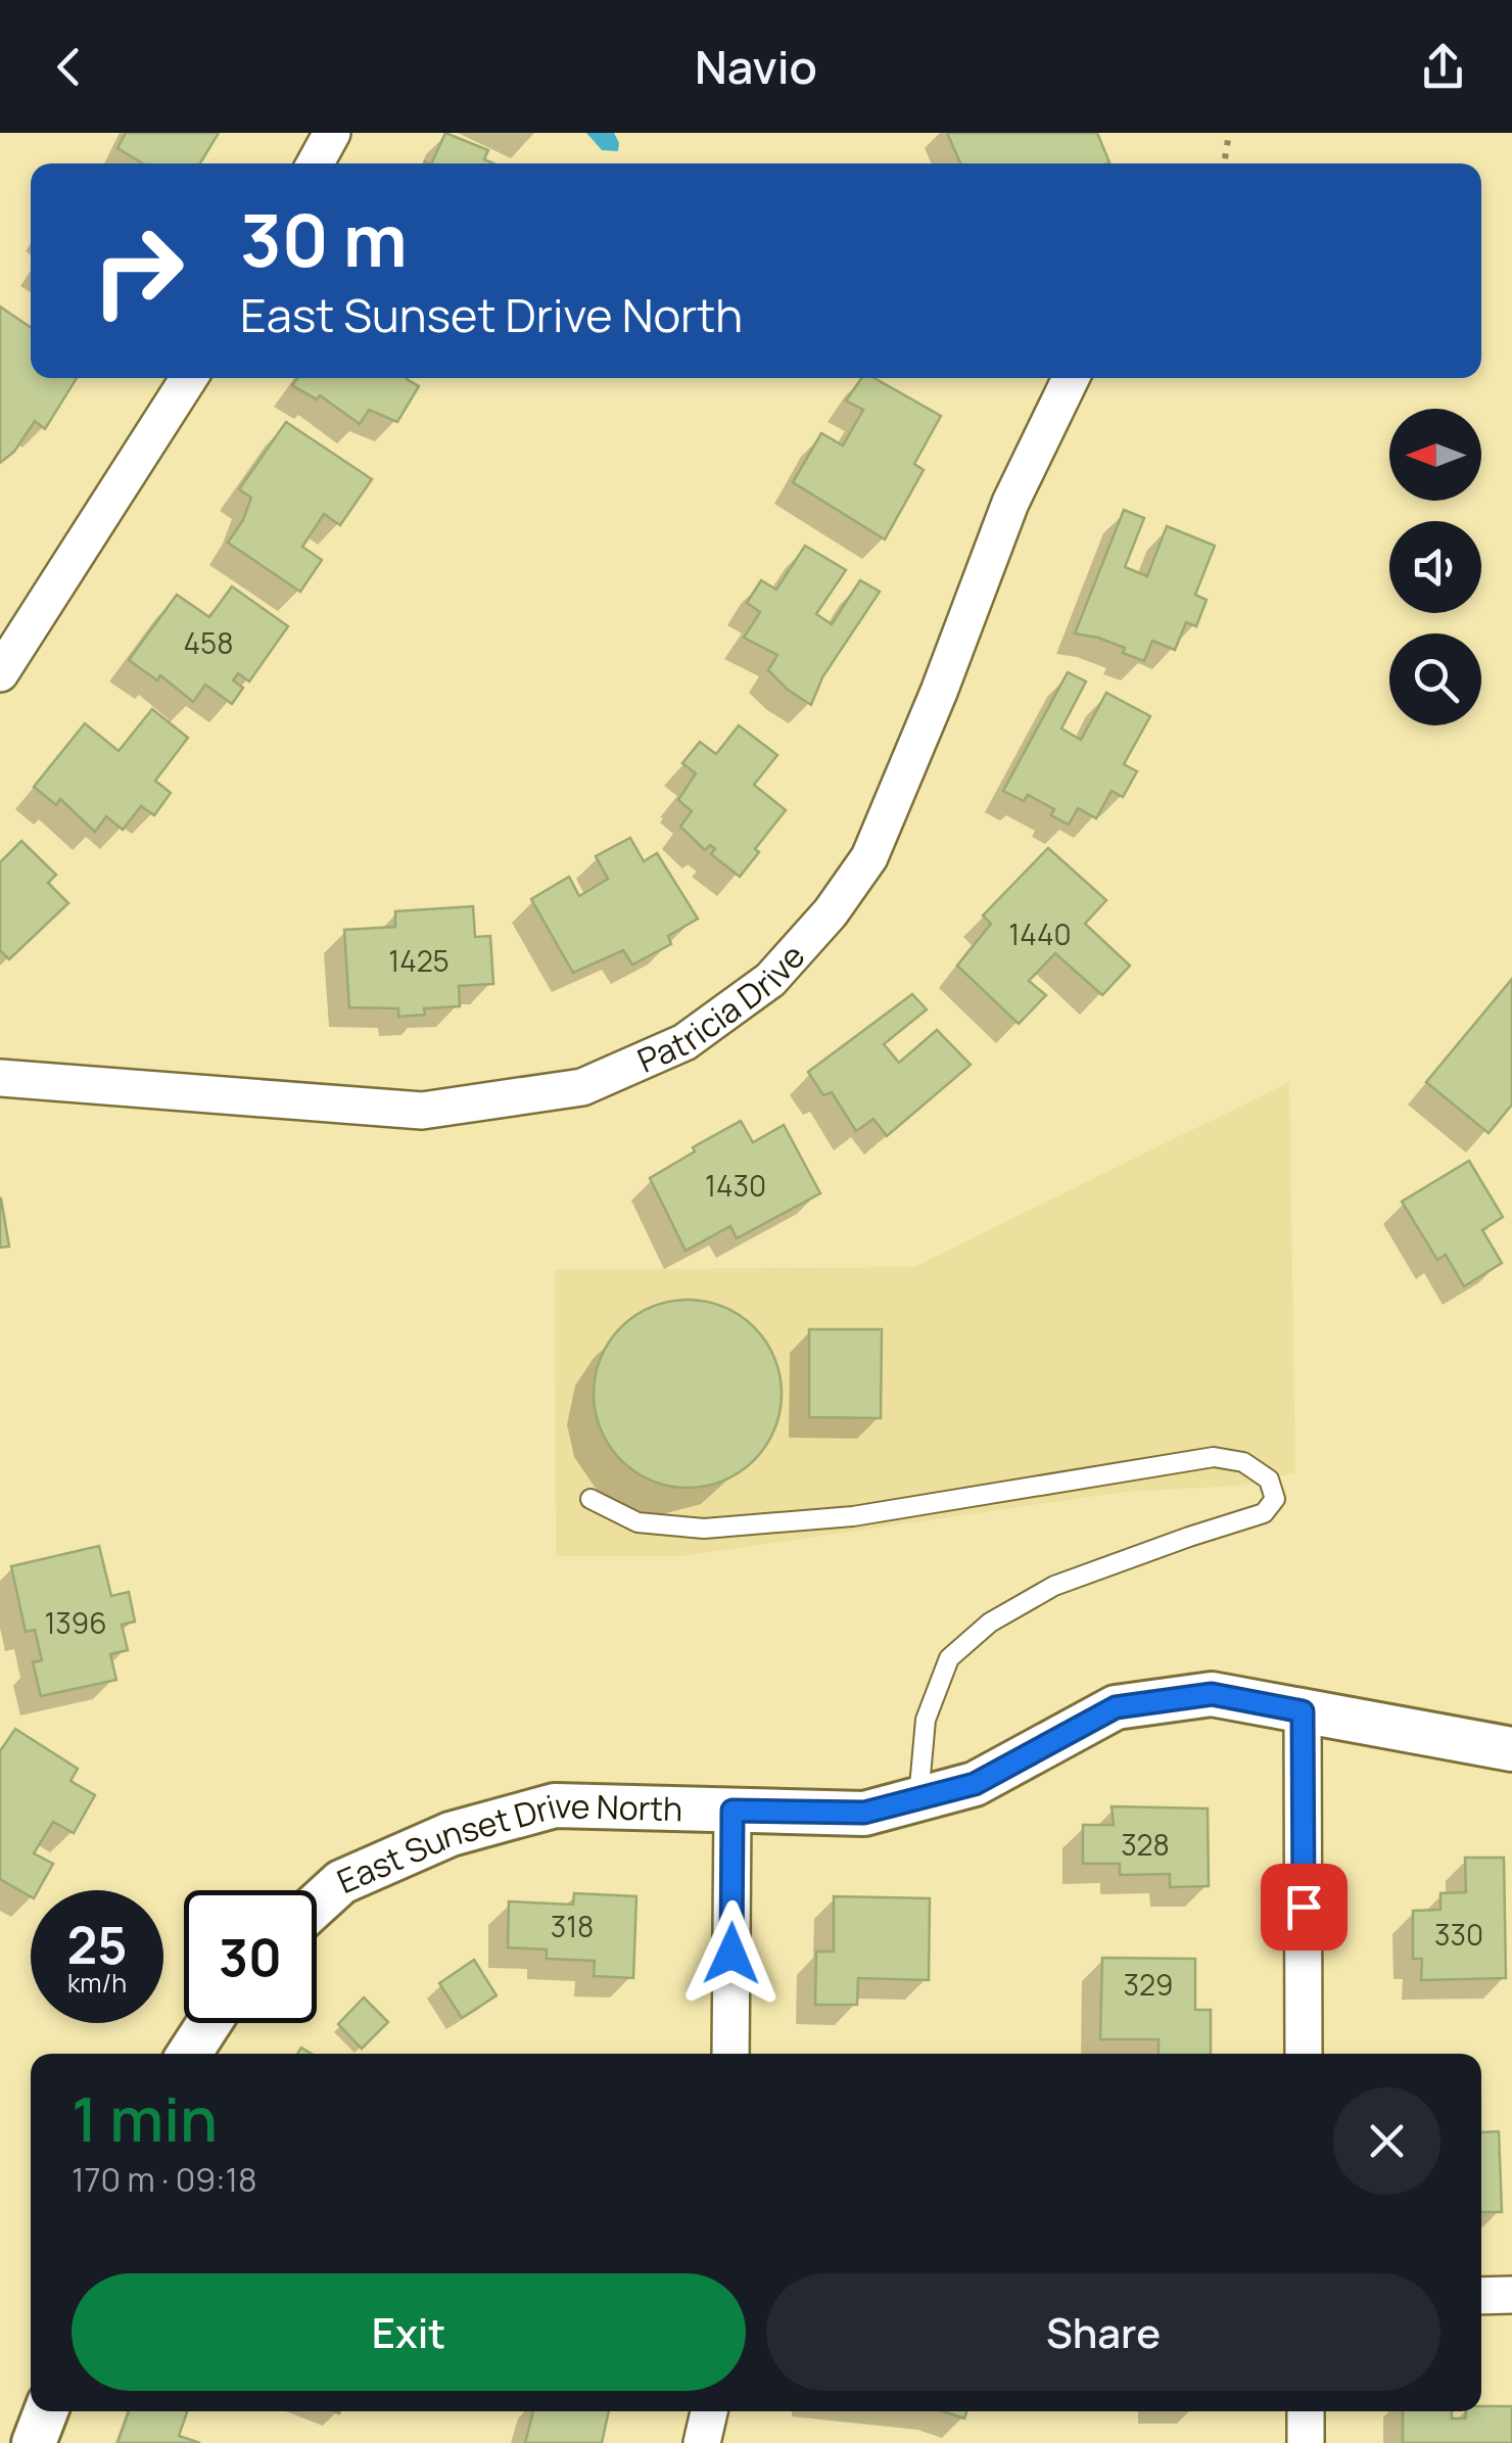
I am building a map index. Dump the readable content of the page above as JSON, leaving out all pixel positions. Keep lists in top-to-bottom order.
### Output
{
  "streets": {
    "street": ["Patricia Drive", "East Sunset Drive North"]
  },
  "house_numbers": [
    "458",
    "1440",
    "1425",
    "1430",
    "1396",
    "328",
    "318",
    "330",
    "329"
  ],
  "north": "left",
  "page": {
    "header": "Navio",
    "turn": ["30 m", "East Sunset Drive North"],
    "speed": "25 km/h",
    "limit": "30",
    "heading": ["1 min", "170 m · 09:18"],
    "buttons": ["Exit", "Share"]
  }
}
